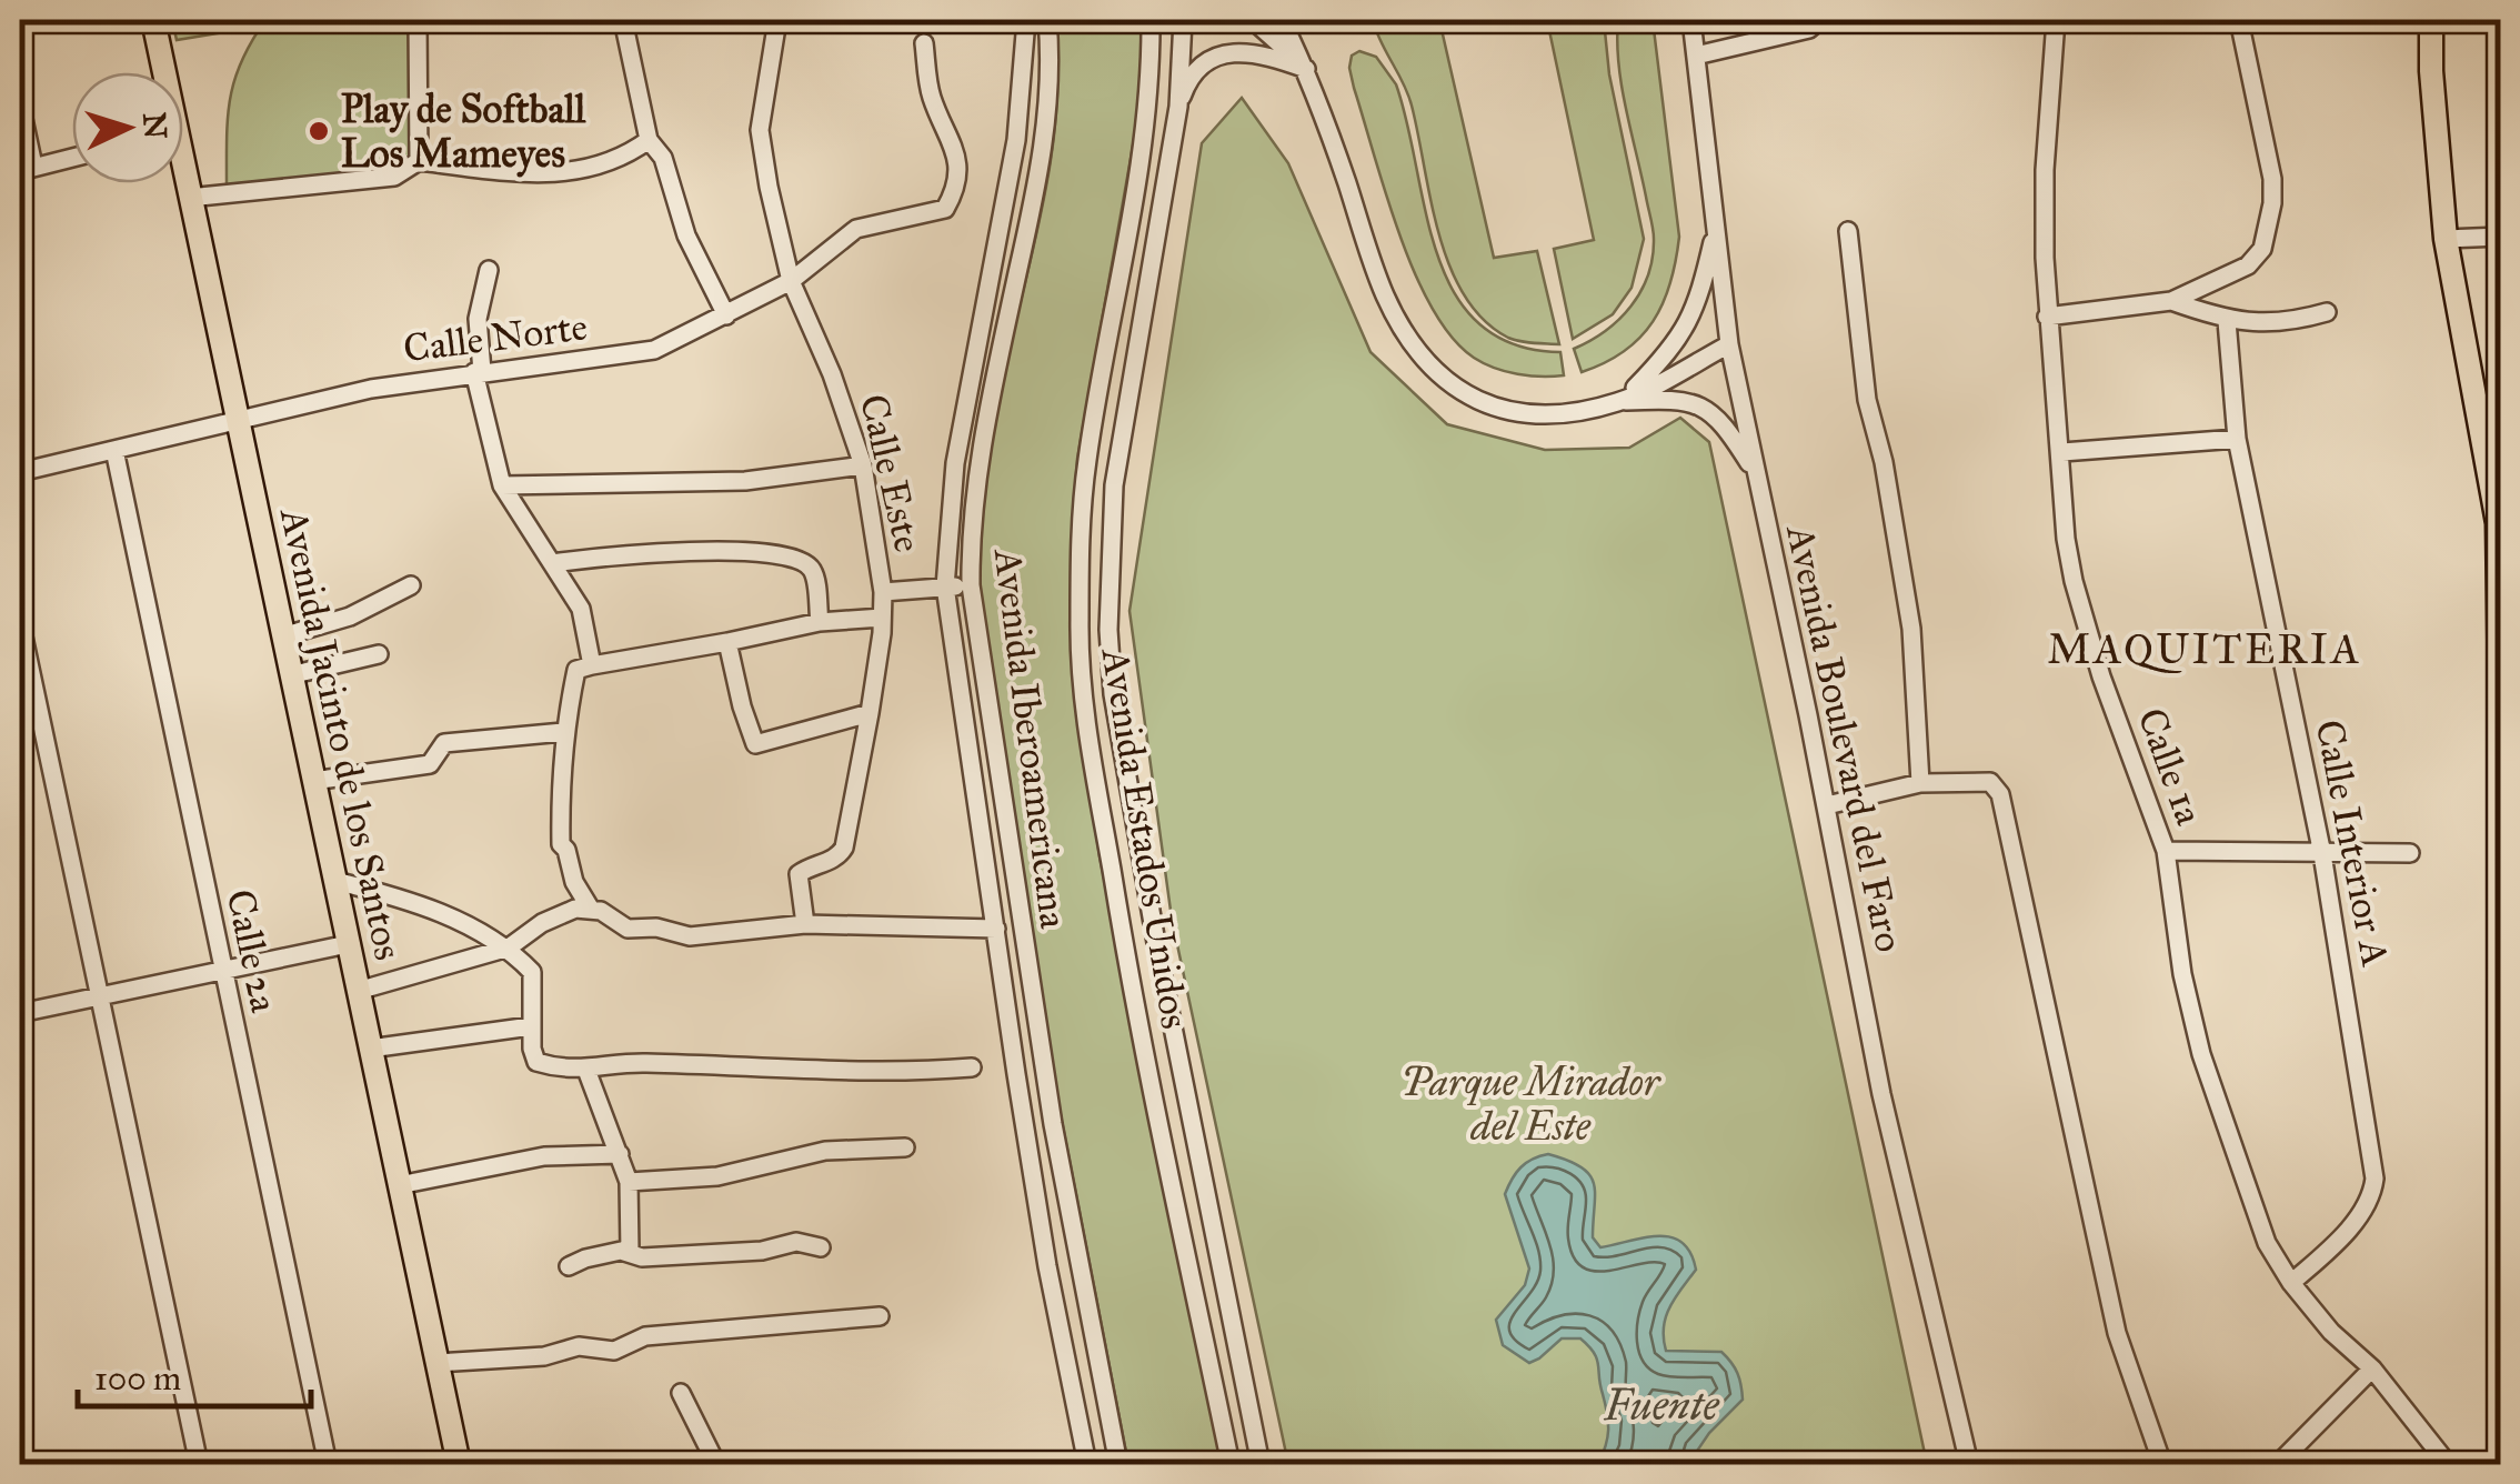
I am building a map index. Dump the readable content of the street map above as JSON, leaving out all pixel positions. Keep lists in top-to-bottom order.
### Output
{
  "streets": {
    "main road": ["Avenida Jacinto de los Santos"],
    "street": [
      "Calle Norte",
      "Calle Este",
      "Avenida Iberoamericana",
      "Avenida Boulevard del Faro",
      "Calle 1a",
      "Avenida Estados Unidos",
      "Calle Interior A",
      "Calle 2a"
    ]
  },
  "crossings": [
    ["Calle Norte", "Calle Este"],
    ["Calle Norte", "Avenida Jacinto de los Santos"],
    ["Calle Norte", "Calle 2a"],
    ["Calle 1a", "Calle Interior A"]
  ],
  "districts": ["MAQUITERIA"],
  "water": ["Fuente"],
  "parks": ["Parque Mirador del Este"],
  "places": ["Play de Softball Los Mameyes"],
  "scale_bar": "100 m",
  "north": "right"
}
